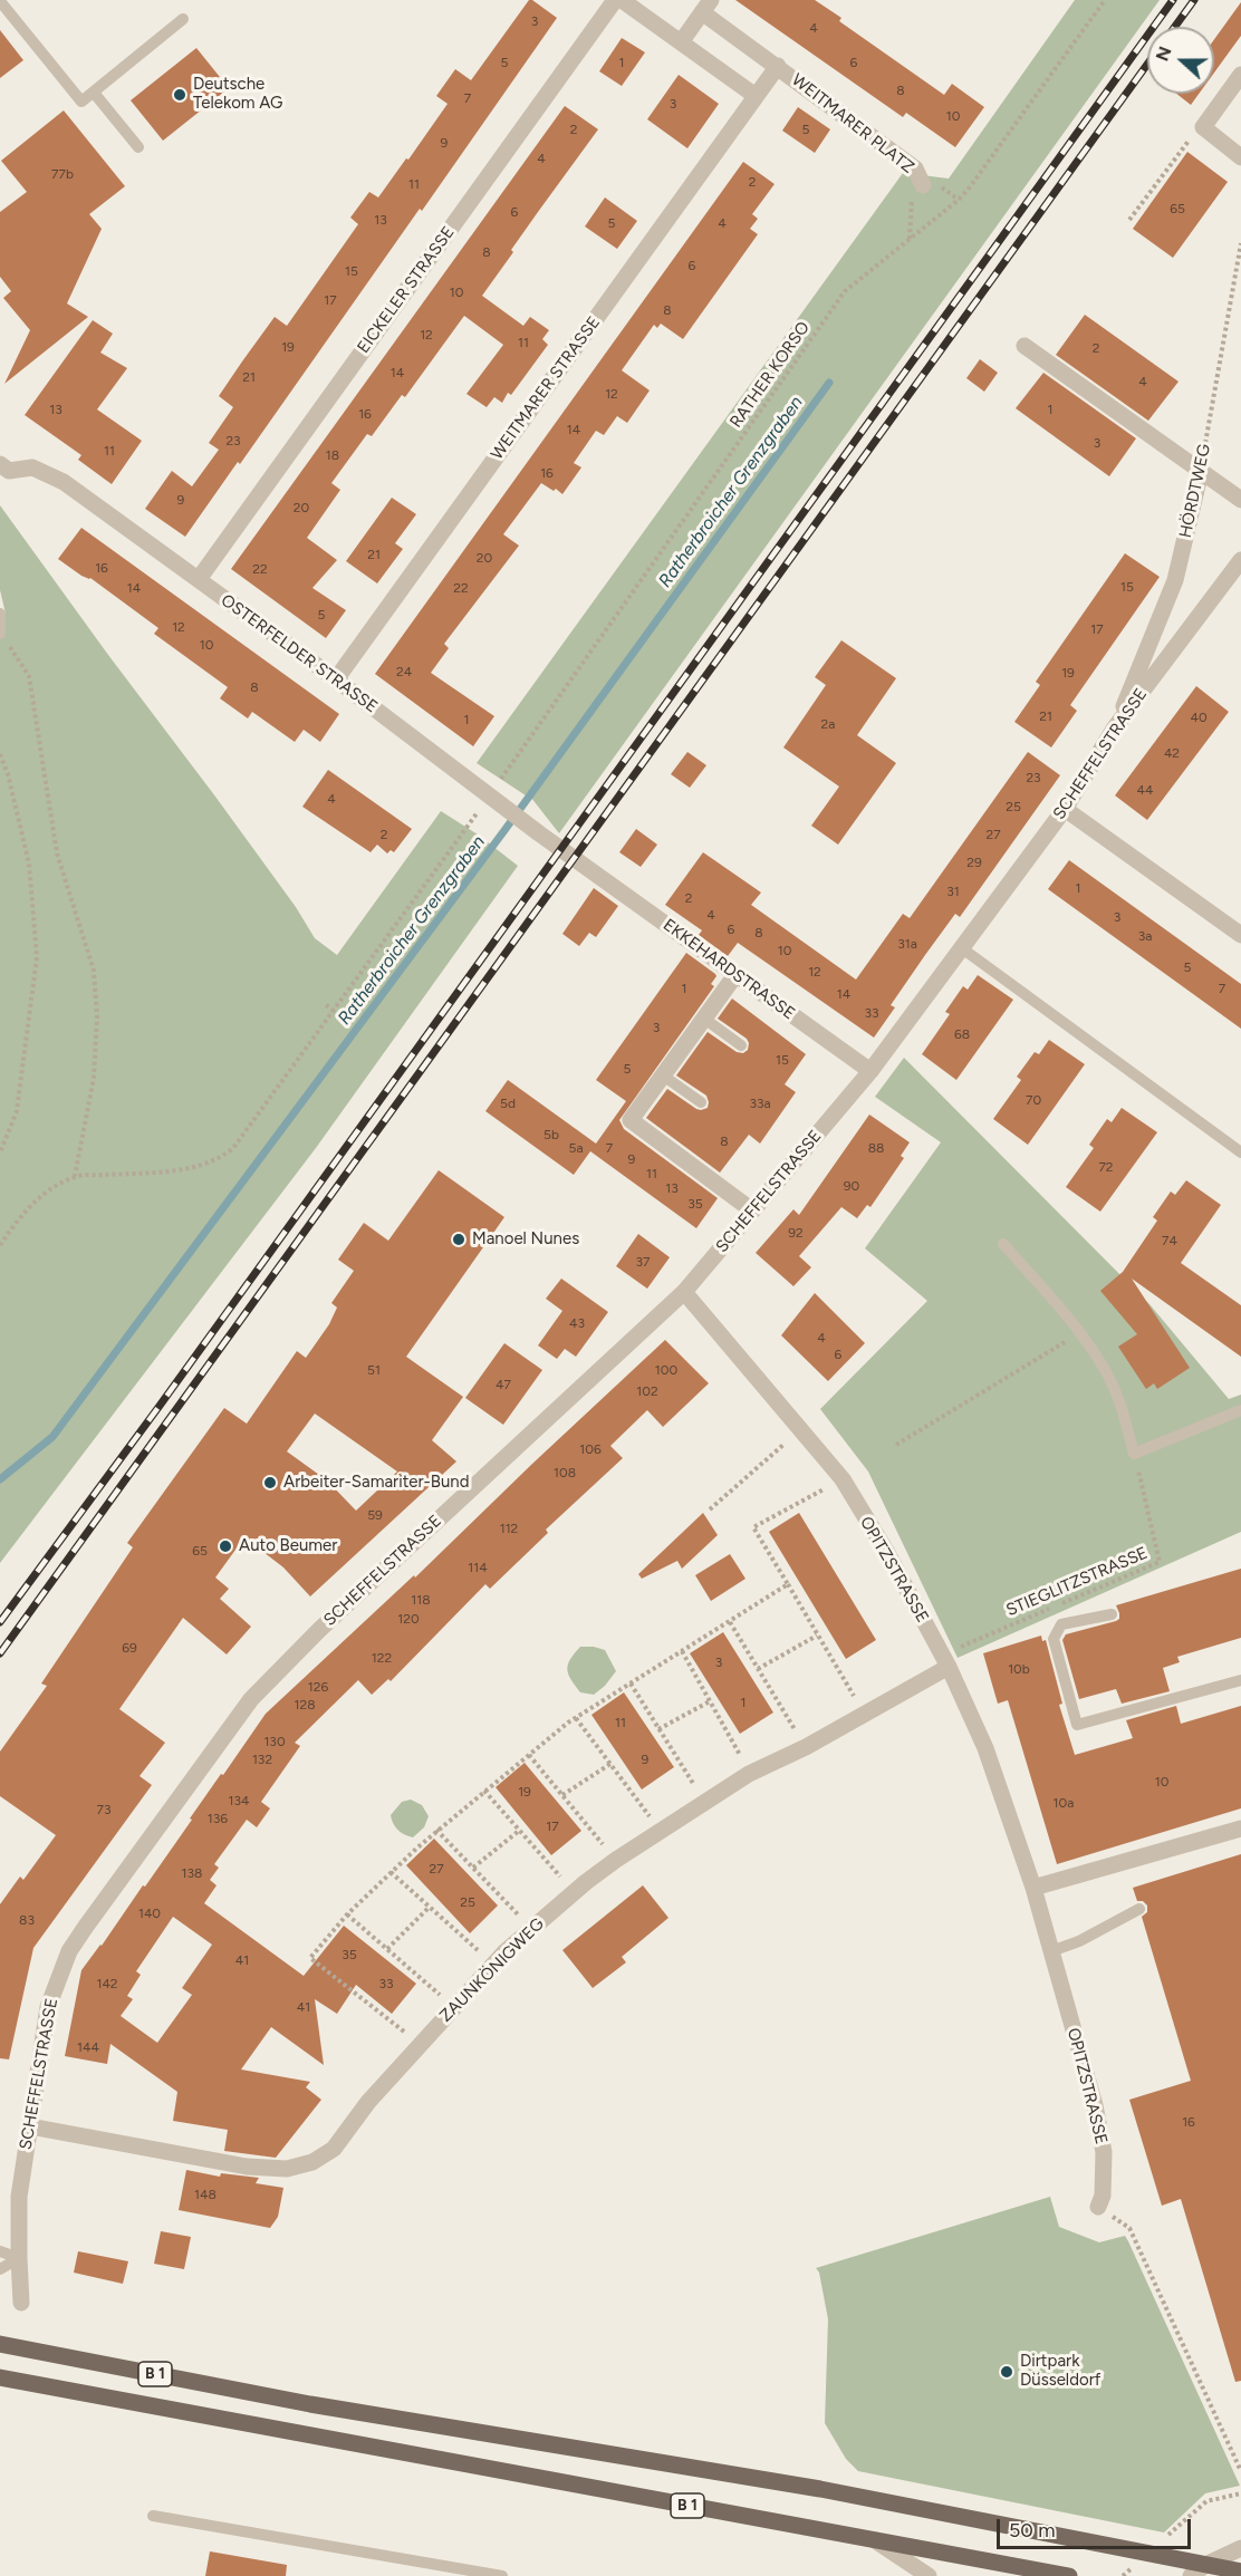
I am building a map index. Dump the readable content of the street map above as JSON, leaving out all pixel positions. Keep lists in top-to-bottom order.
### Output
{
  "streets": {
    "main road": ["B 1"],
    "street": [
      "WEITMARER PLATZ",
      "EICKELER STRASSE",
      "WEITMARER STRASSE",
      "HÖRDTWEG",
      "OSTERFELDER STRASSE",
      "SCHEFFELSTRASSE",
      "EKKEHARDSTRASSE",
      "OPITZSTRASSE",
      "ZAUNKÖNIGWEG"
    ],
    "path": ["RATHER KORSO", "STIEGLITZSTRASSE"]
  },
  "crossings": [
    ["WEITMARER PLATZ", "WEITMARER STRASSE"],
    ["EICKELER STRASSE", "OSTERFELDER STRASSE"],
    ["RATHER KORSO", "OSTERFELDER STRASSE"],
    ["WEITMARER STRASSE", "OSTERFELDER STRASSE"],
    ["HÖRDTWEG", "SCHEFFELSTRASSE"],
    ["OSTERFELDER STRASSE", "EKKEHARDSTRASSE"],
    ["SCHEFFELSTRASSE", "EKKEHARDSTRASSE"],
    ["SCHEFFELSTRASSE", "OPITZSTRASSE"],
    ["SCHEFFELSTRASSE", "ZAUNKÖNIGWEG"],
    ["OPITZSTRASSE", "STIEGLITZSTRASSE"],
    ["OPITZSTRASSE", "ZAUNKÖNIGWEG"],
    ["STIEGLITZSTRASSE", "ZAUNKÖNIGWEG"]
  ],
  "water": ["Ratherbroicher Grenzgraben"],
  "places": [
    "Deutsche Telekom AG",
    "Manoel Nunes",
    "Arbeiter-Samariter-Bund",
    "Auto Beumer",
    "Dirtpark Düsseldorf"
  ],
  "house_numbers": [
    "3",
    "4",
    "5",
    "1",
    "6",
    "8",
    "7",
    "3",
    "10",
    "2",
    "5",
    "9",
    "4",
    "77b",
    "2",
    "11",
    "65",
    "6",
    "13",
    "5",
    "4",
    "8",
    "6",
    "15",
    "10",
    "17",
    "8",
    "12",
    "11",
    "19",
    "2",
    "14",
    "21",
    "4",
    "12",
    "13",
    "1",
    "16",
    "14",
    "23",
    "3",
    "11",
    "18",
    "16",
    "9",
    "20",
    "21",
    "20",
    "16",
    "22",
    "15",
    "14",
    "22",
    "5",
    "12",
    "17",
    "10",
    "24",
    "19",
    "8",
    "21",
    "40",
    "1",
    "2a",
    "42",
    "23",
    "44",
    "4",
    "25",
    "2",
    "27",
    "29",
    "1",
    "31",
    "2",
    "4",
    "3",
    "6",
    "8",
    "3a",
    "31a",
    "10",
    "5",
    "12",
    "1",
    "7",
    "14",
    "33",
    "3",
    "68",
    "15",
    "5",
    "70",
    "5d",
    "33a",
    "5b",
    "8",
    "5a",
    "7",
    "88",
    "9",
    "72",
    "11",
    "90",
    "13",
    "35",
    "92",
    "74",
    "37",
    "43",
    "4",
    "6",
    "51",
    "100",
    "47",
    "102",
    "106",
    "108",
    "59",
    "112",
    "65",
    "114",
    "118",
    "120",
    "69",
    "122",
    "3",
    "10b",
    "126",
    "1",
    "128",
    "11",
    "130",
    "132",
    "9",
    "10",
    "19",
    "134",
    "10a",
    "73",
    "136",
    "17",
    "27",
    "138",
    "25",
    "140",
    "83",
    "35",
    "41",
    "142",
    "33",
    "41",
    "144",
    "16",
    "148"
  ],
  "scale_bar": "50 m",
  "north": "left"
}
